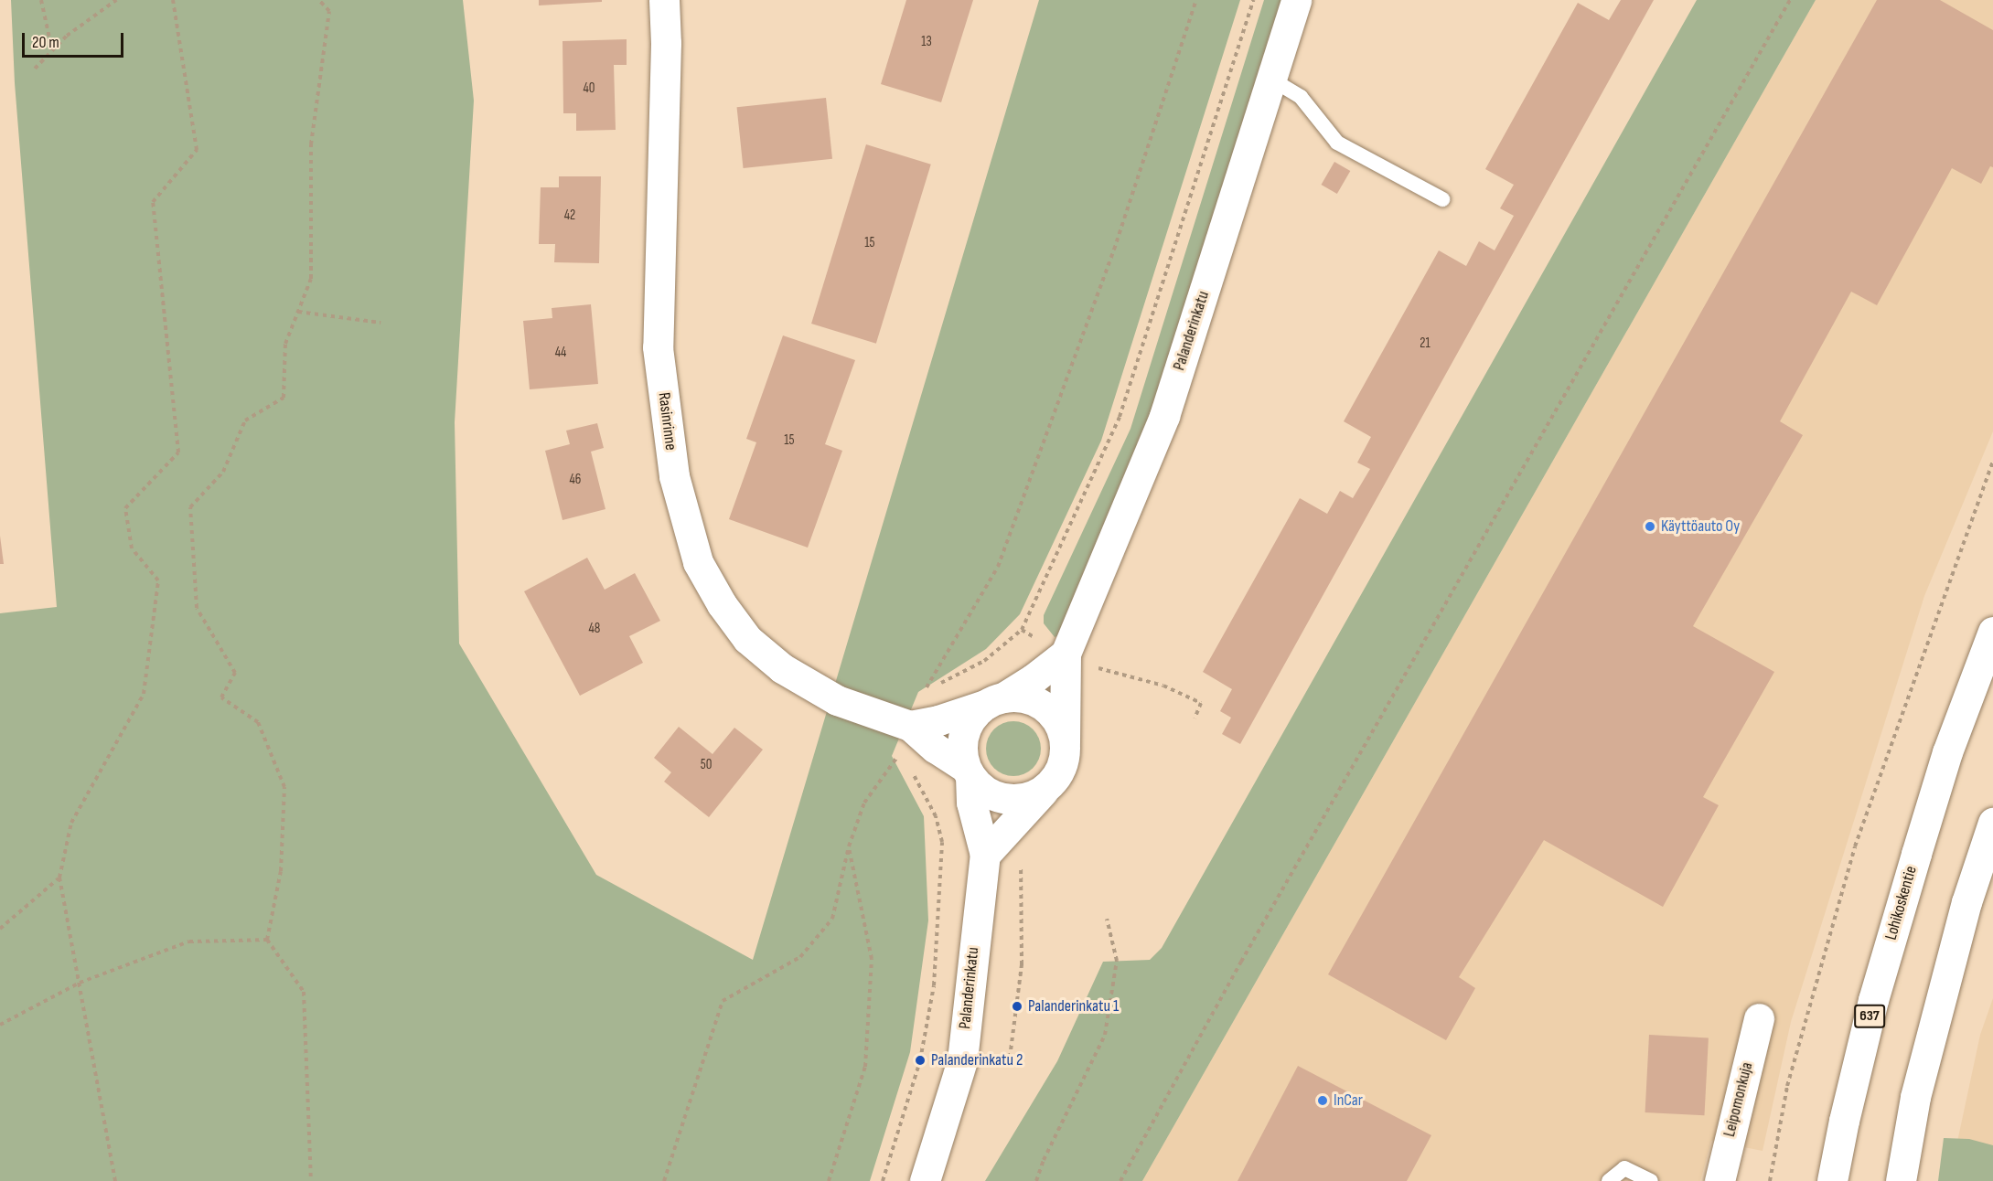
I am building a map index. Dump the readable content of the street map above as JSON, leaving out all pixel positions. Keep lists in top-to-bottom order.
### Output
{
  "streets": {
    "street": [
      "Palanderinkatu",
      "Rasinrinne",
      "Lohikoskentie",
      "637",
      "Leipomonkuja"
    ]
  },
  "crossings": [
    ["Palanderinkatu", "Rasinrinne"]
  ],
  "places": [
    "Käyttöauto Oy",
    "Palanderinkatu 1",
    "Palanderinkatu 2",
    "InCar"
  ],
  "house_numbers": [
    "13",
    "40",
    "42",
    "15",
    "21",
    "44",
    "15",
    "46",
    "48",
    "50"
  ],
  "scale_bar": "20 m"
}
